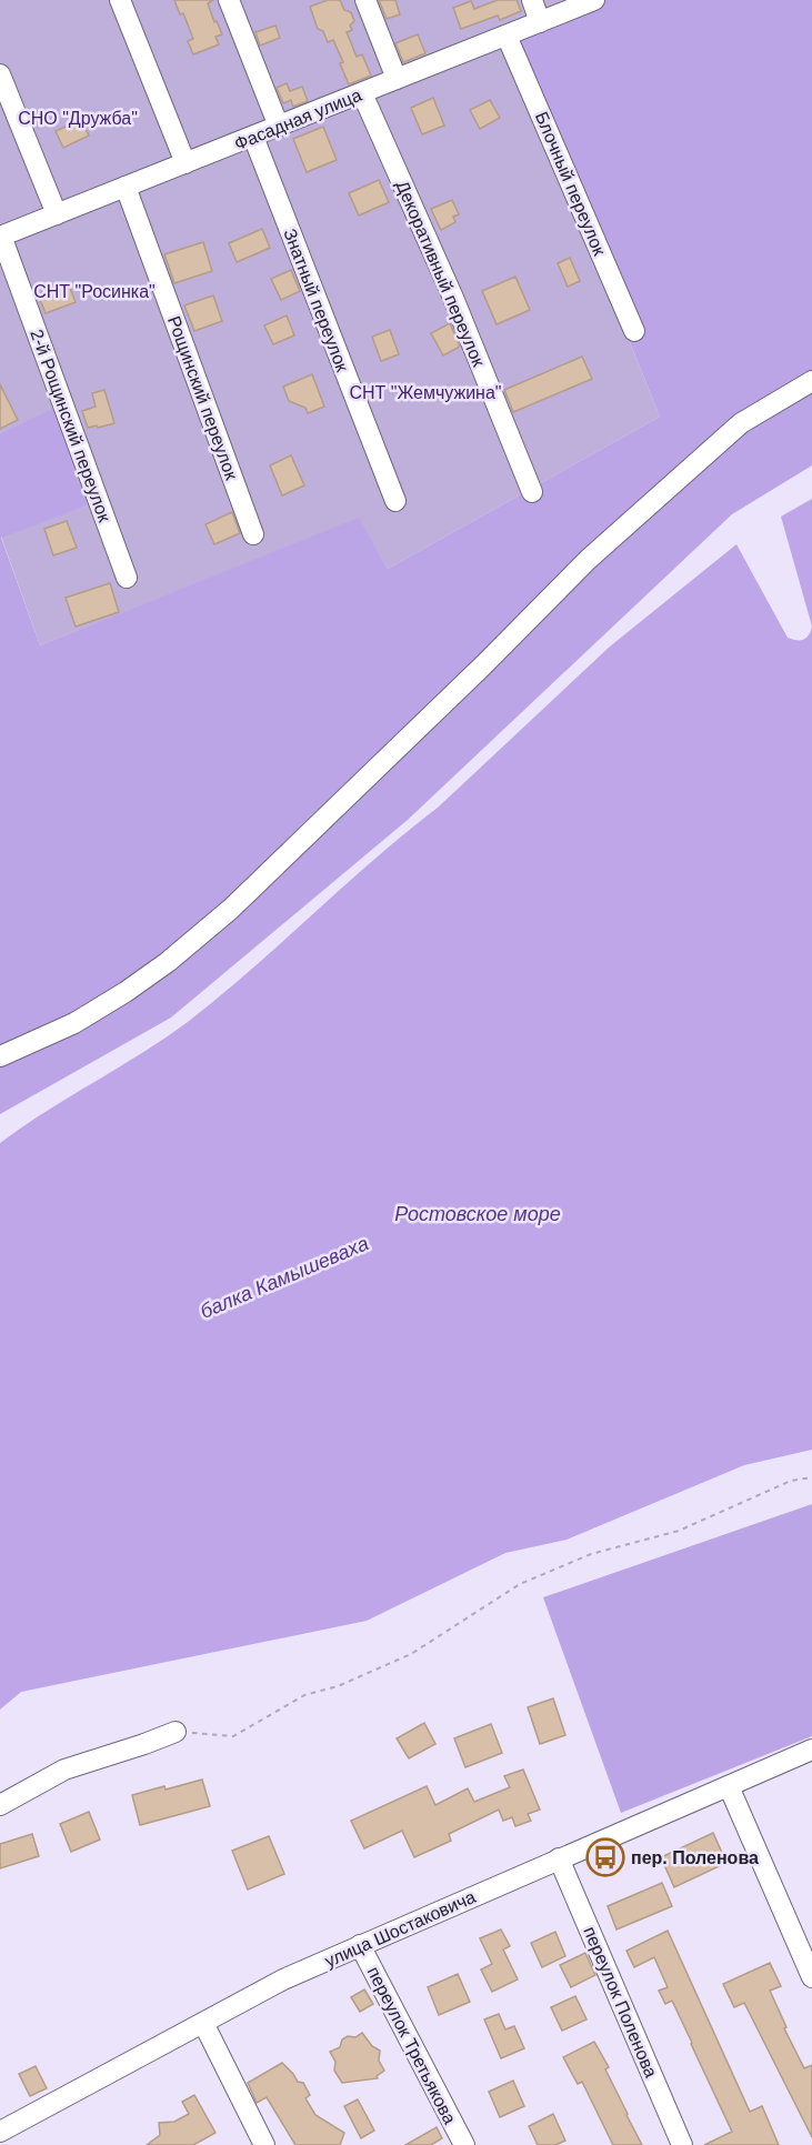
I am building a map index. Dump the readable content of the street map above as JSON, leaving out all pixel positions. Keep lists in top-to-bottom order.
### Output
{
  "streets": {
    "street": [
      "Фасадная улица",
      "Блочный переулок",
      "Декоративный переулок",
      "Знатный переулок",
      "Рощинский переулок",
      "2-й Рощинский переулок",
      "улица Шостаковича",
      "переулок Поленова",
      "переулок Третьякова"
    ]
  },
  "crossings": [
    ["Фасадная улица", "Блочный переулок"],
    ["Фасадная улица", "Декоративный переулок"],
    ["Фасадная улица", "Знатный переулок"],
    ["Фасадная улица", "Рощинский переулок"],
    ["Фасадная улица", "2-й Рощинский переулок"],
    ["улица Шостаковича", "переулок Поленова"],
    ["улица Шостаковича", "переулок Третьякова"]
  ],
  "water": ["Ростовское море", "балка Камышеваха"],
  "parks": ["СНО \"Дружба\"", "СНТ \"Росинка\"", "СНТ \"Жемчужина\""],
  "places": {
    "bus stop": ["пер. Поленова"]
  }
}
